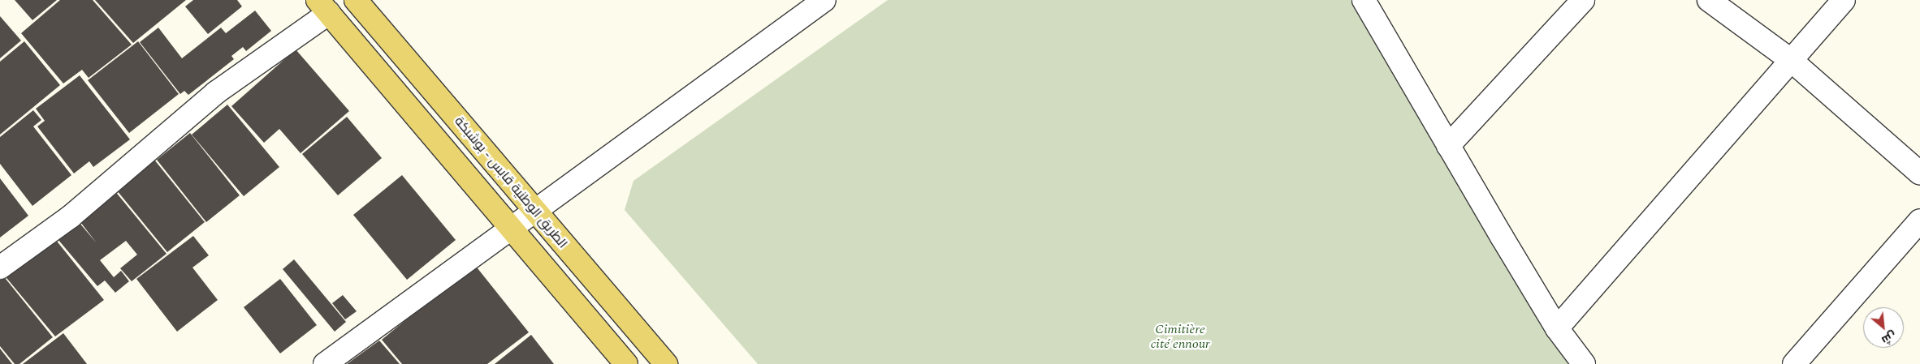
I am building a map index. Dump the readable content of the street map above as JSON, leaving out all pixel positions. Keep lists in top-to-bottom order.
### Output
{
  "streets": {
    "main road": ["الطريق الوطنية قابس - بوشبكة"]
  },
  "parks": ["Cimitière cité ennour"],
  "north": "bottom right"
}
